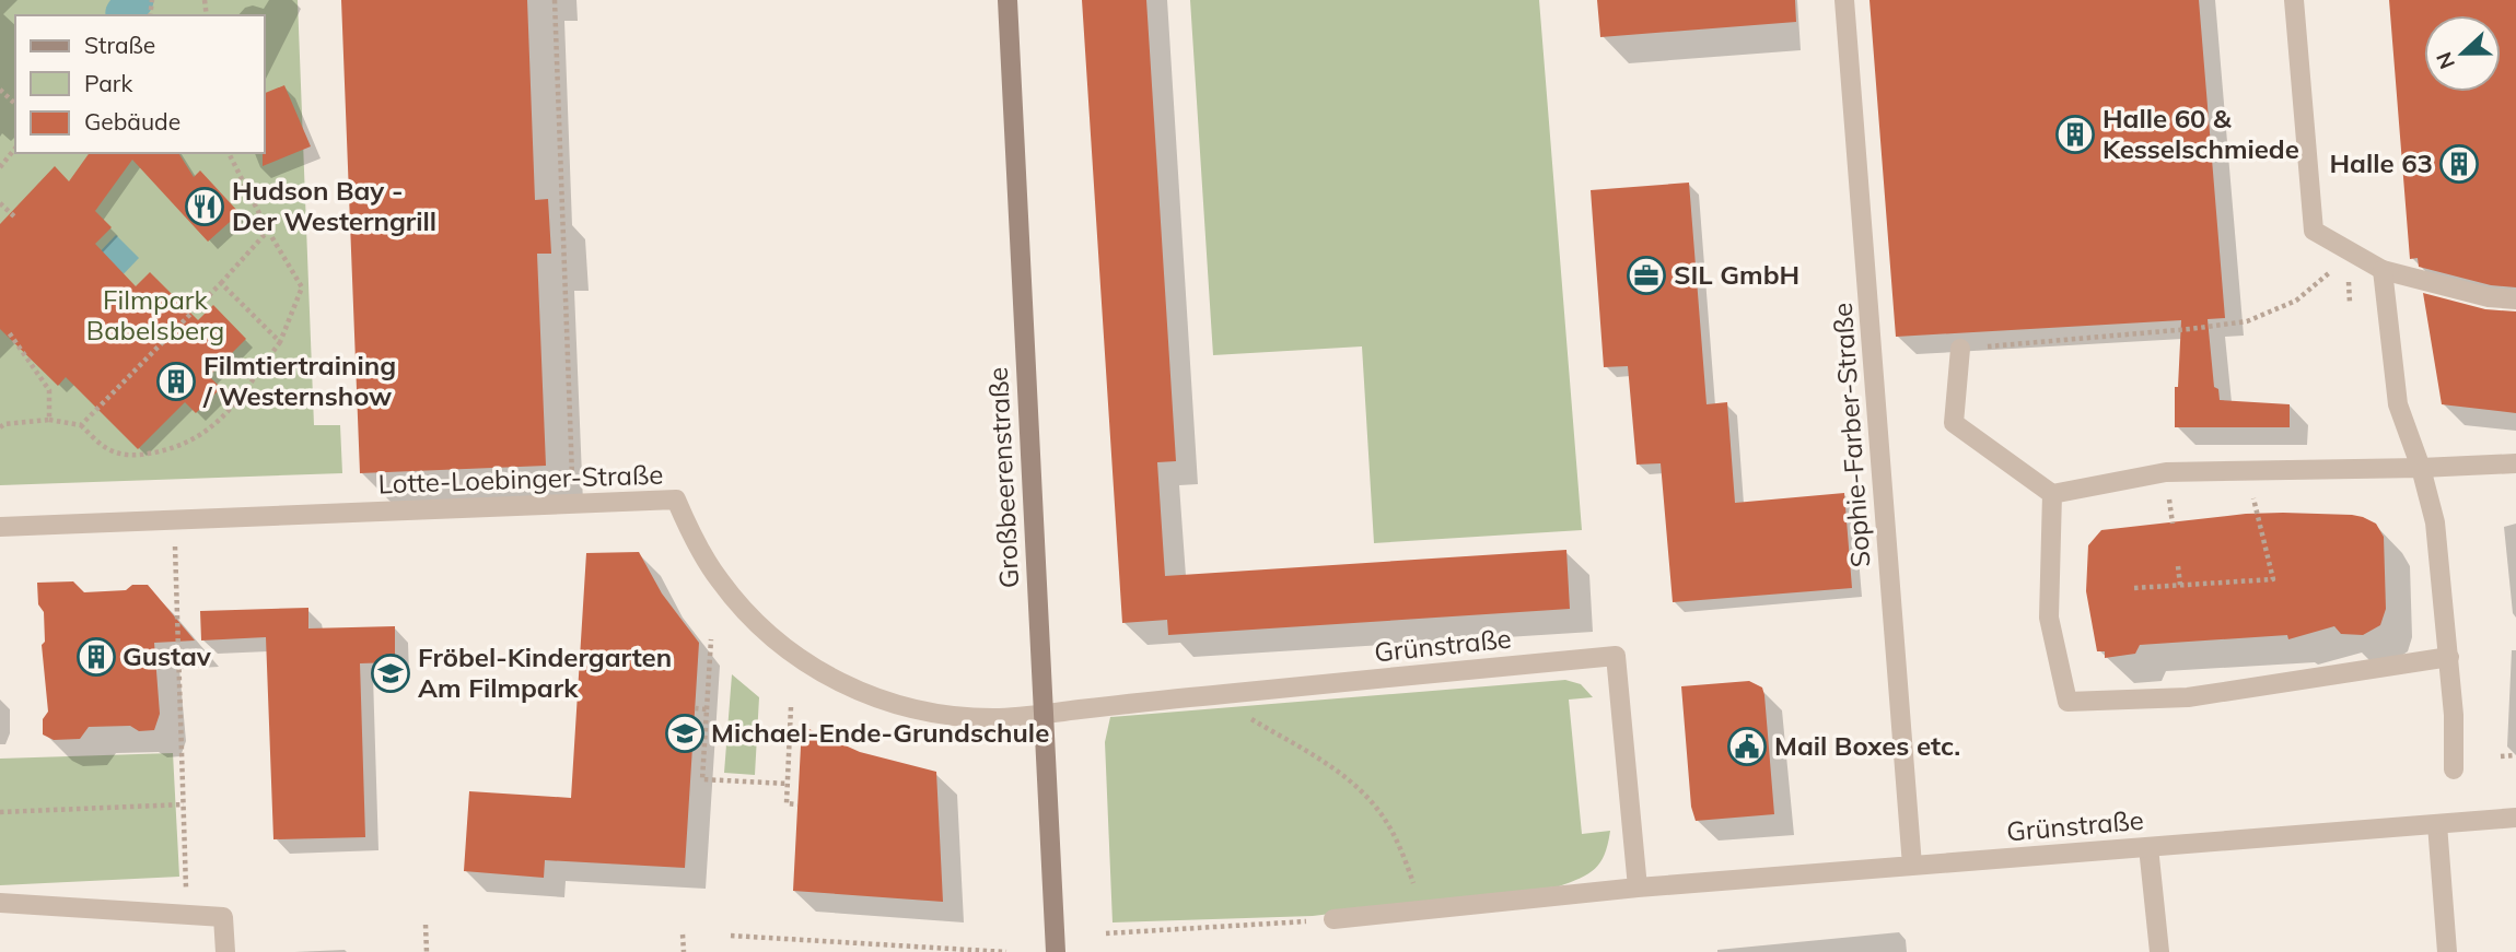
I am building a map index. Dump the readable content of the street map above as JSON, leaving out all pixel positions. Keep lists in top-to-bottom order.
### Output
{
  "streets": {
    "street": [
      "Sophie-Farber-Straße",
      "Großbeerenstraße",
      "Lotte-Loebinger-Straße",
      "Grünstraße"
    ]
  },
  "crossings": [
    ["Sophie-Farber-Straße", "Grünstraße"],
    ["Großbeerenstraße", "Lotte-Loebinger-Straße"],
    ["Großbeerenstraße", "Grünstraße"],
    ["Lotte-Loebinger-Straße", "Grünstraße"]
  ],
  "parks": ["Filmpark Babelsberg"],
  "places": {
    "building": [
      "Halle 60 & Kesselschmiede",
      "Halle 63",
      "Filmtiertraining / Westernshow",
      "Gustav"
    ],
    "restaurant": ["Hudson Bay - Der Westerngrill"],
    "office": ["SIL GmbH"],
    "school or university": ["Fröbel-Kindergarten Am Filmpark", "Michael-Ende-Grundschule"],
    "public building": ["Mail Boxes etc."]
  },
  "legend": ["Straße", "Park", "Gebäude"],
  "north": "left"
}
